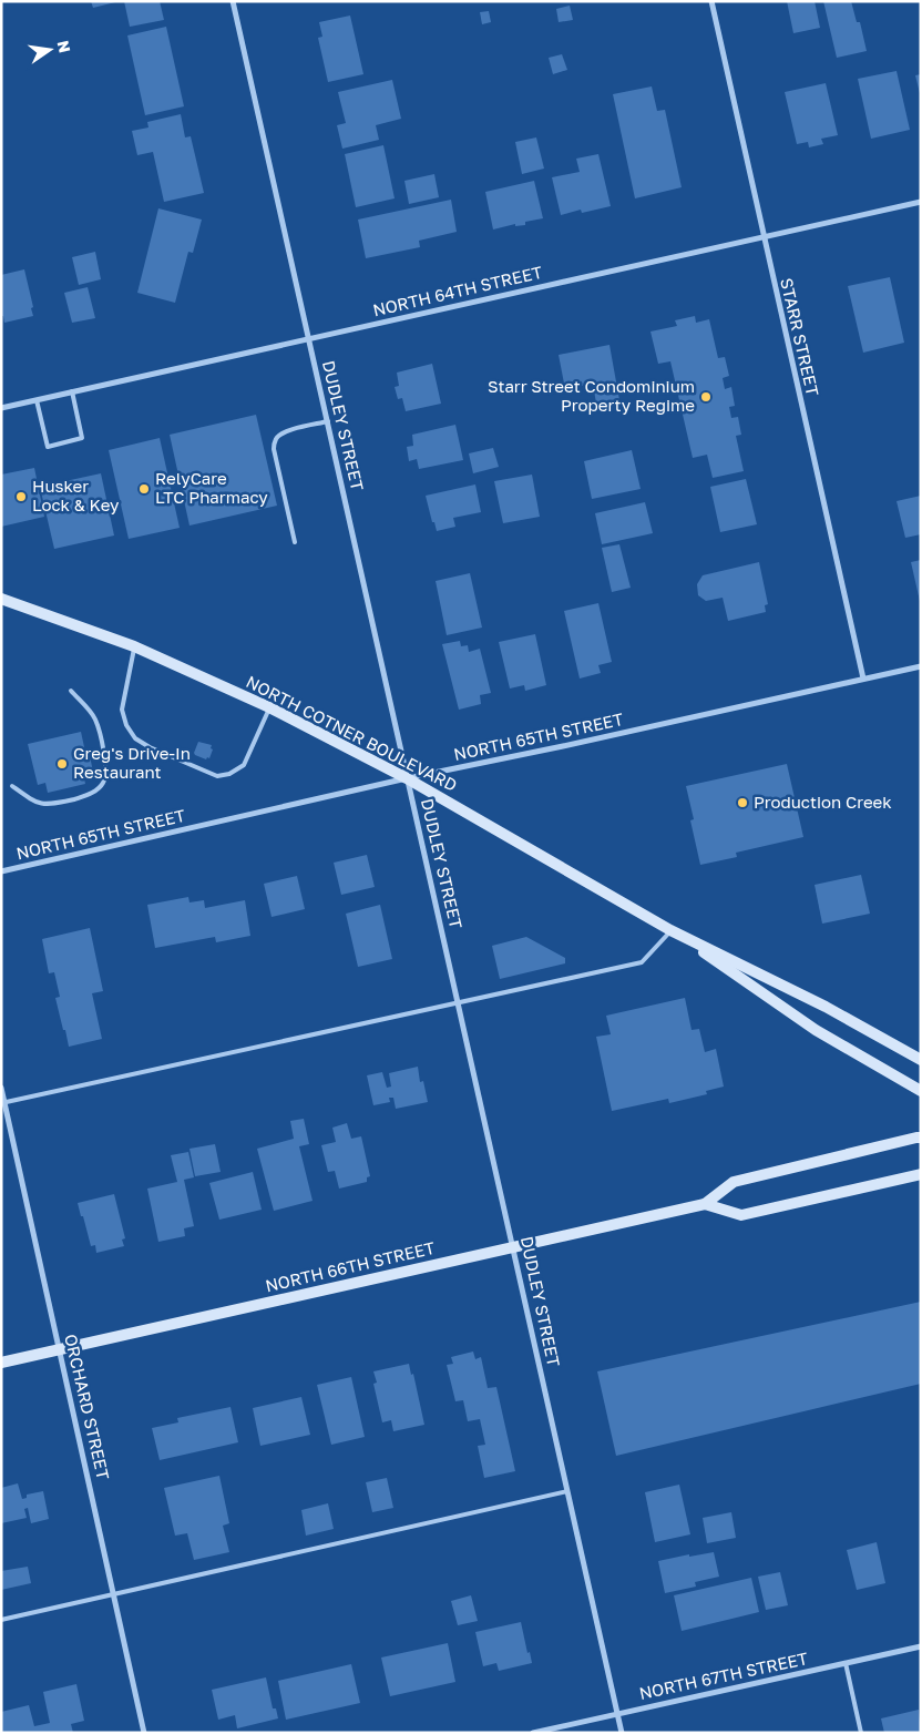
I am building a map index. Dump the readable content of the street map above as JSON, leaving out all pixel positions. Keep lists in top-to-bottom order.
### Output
{
  "streets": {
    "main road": ["NORTH COTNER BOULEVARD", "NORTH 66TH STREET"],
    "street": [
      "NORTH 64TH STREET",
      "STARR STREET",
      "DUDLEY STREET",
      "NORTH 65TH STREET",
      "ORCHARD STREET",
      "NORTH 67TH STREET"
    ]
  },
  "crossings": [
    ["NORTH 64TH STREET", "STARR STREET"],
    ["NORTH 64TH STREET", "DUDLEY STREET"],
    ["STARR STREET", "NORTH 65TH STREET"],
    ["DUDLEY STREET", "NORTH COTNER BOULEVARD"],
    ["DUDLEY STREET", "NORTH 65TH STREET"],
    ["DUDLEY STREET", "NORTH 66TH STREET"],
    ["DUDLEY STREET", "NORTH 67TH STREET"],
    ["NORTH COTNER BOULEVARD", "NORTH 65TH STREET"],
    ["NORTH 66TH STREET", "ORCHARD STREET"]
  ],
  "places": [
    "Starr Street Condominium Property Regime",
    "RelyCare LTC Pharmacy",
    "Husker Lock & Key",
    "Greg's Drive-In Restaurant",
    "Production Creek"
  ],
  "north": "right"
}
